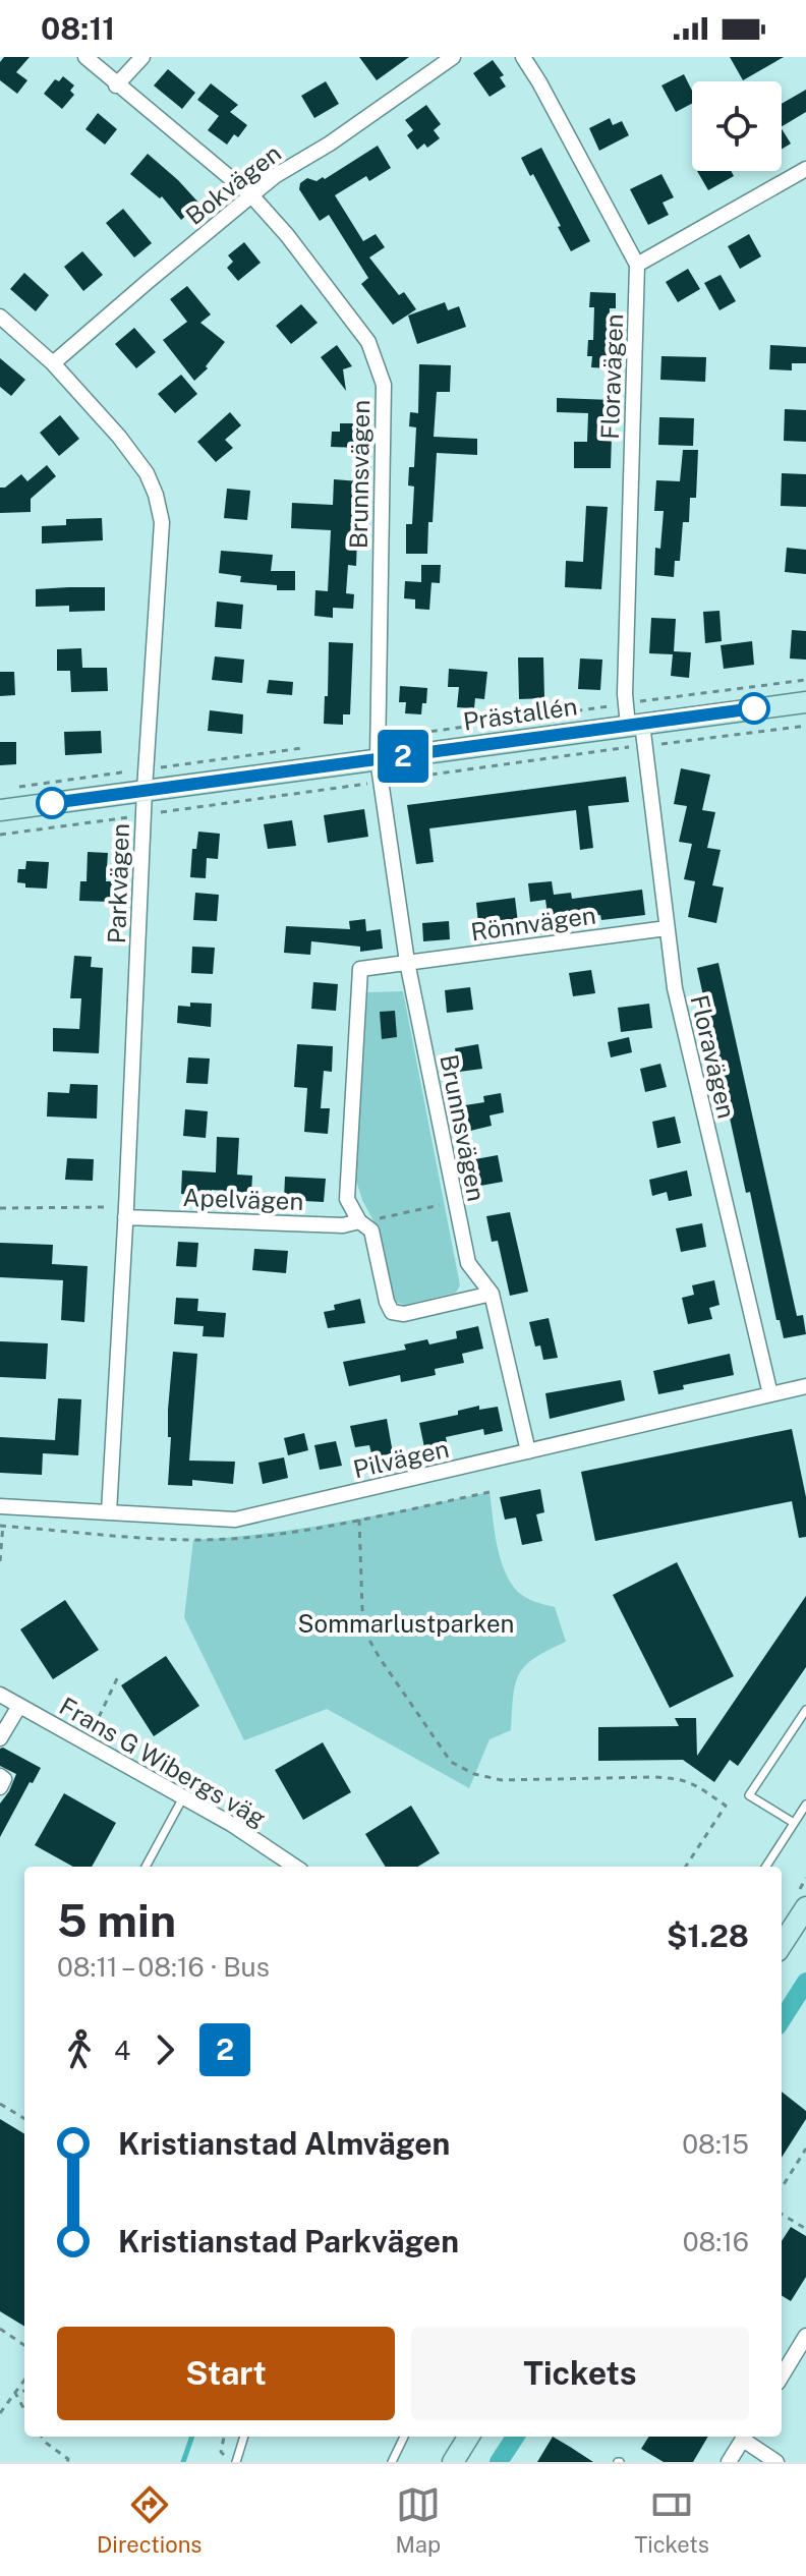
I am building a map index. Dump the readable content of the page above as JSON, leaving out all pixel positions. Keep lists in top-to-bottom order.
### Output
{
  "streets": {
    "street": [
      "Bokvägen",
      "Floravägen",
      "Brunnsvägen",
      "Prästallén",
      "Parkvägen",
      "Rönnvägen",
      "Apelvägen",
      "Pilvägen",
      "Frans G Wibergs väg"
    ]
  },
  "crossings": [
    ["Bokvägen", "Brunnsvägen"],
    ["Bokvägen", "Parkvägen"],
    ["Floravägen", "Prästallén"],
    ["Floravägen", "Rönnvägen"],
    ["Floravägen", "Pilvägen"],
    ["Brunnsvägen", "Prästallén"],
    ["Brunnsvägen", "Rönnvägen"],
    ["Brunnsvägen", "Pilvägen"],
    ["Prästallén", "Parkvägen"],
    ["Parkvägen", "Apelvägen"],
    ["Parkvägen", "Pilvägen"]
  ],
  "parks": ["Sommarlustparken"],
  "lines": ["bus line 2"],
  "page": {
    "status": "08:11",
    "on_map": "2",
    "heading": ["5 min", "08:11 – 08:16 · Bus", "$1.28"],
    "legs": ["4", "2"],
    "list": [
      {
        "name": "Kristianstad Almvägen",
        "value": "08:15"
      },
      {
        "name": "Kristianstad Parkvägen",
        "value": "08:16"
      }
    ],
    "buttons": ["Start", "Tickets"],
    "tabs": ["Directions", "Map", "Tickets"]
  }
}
